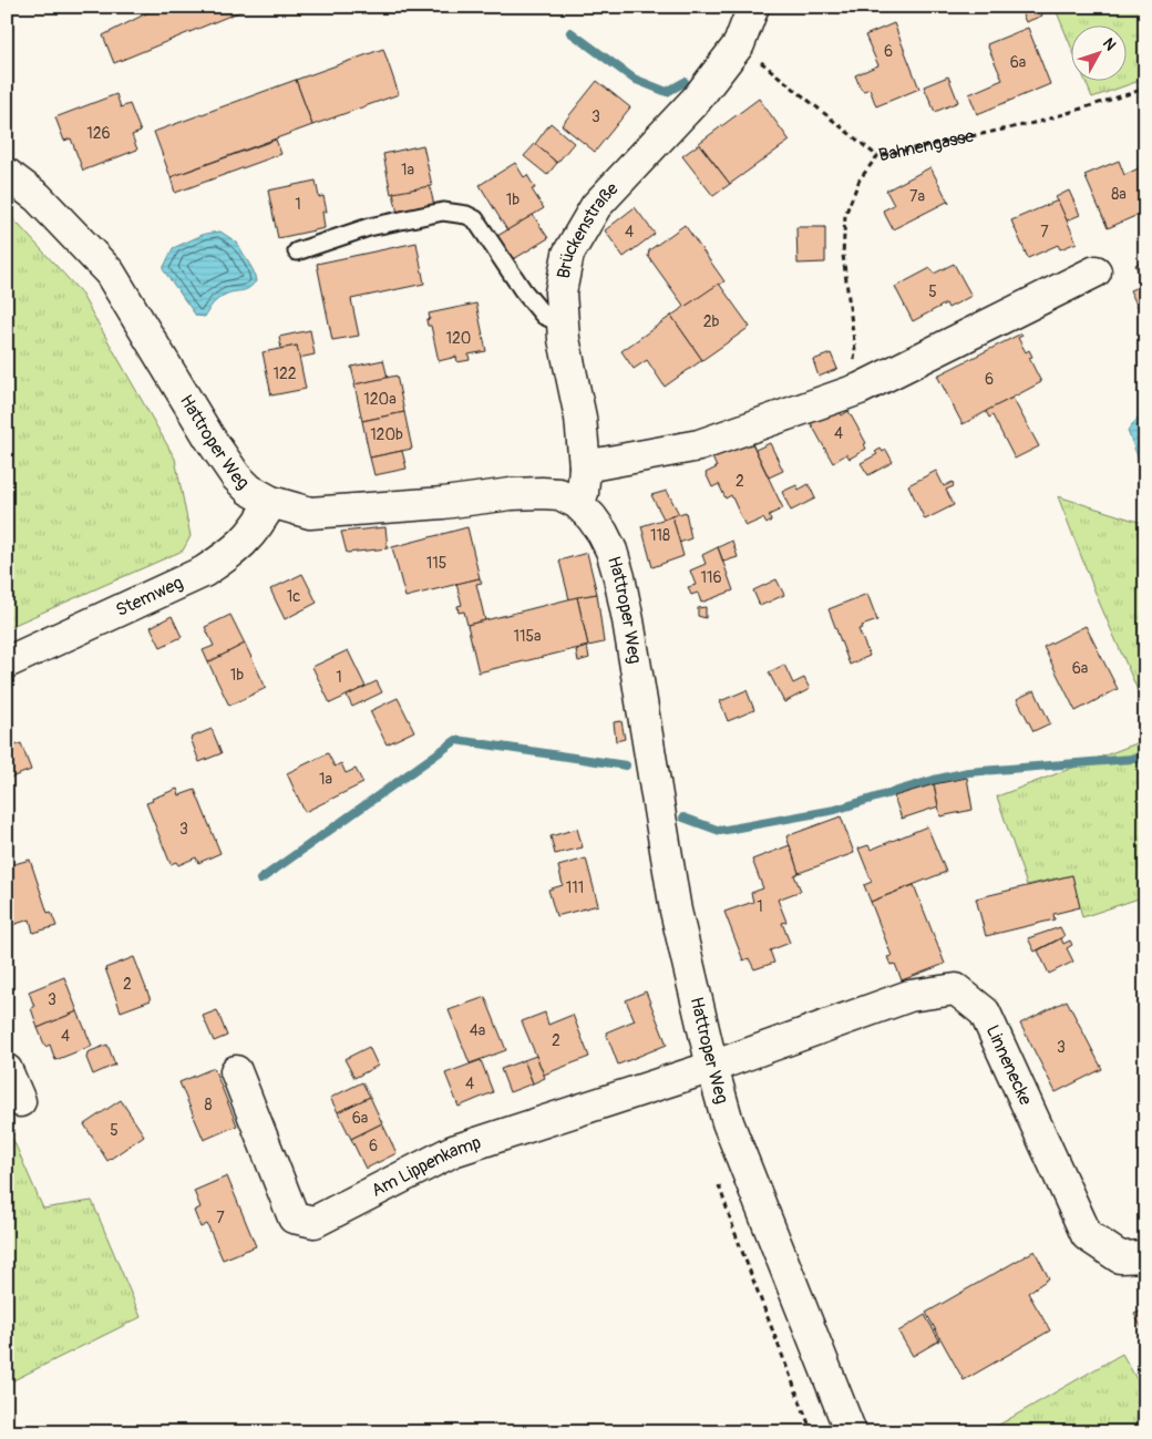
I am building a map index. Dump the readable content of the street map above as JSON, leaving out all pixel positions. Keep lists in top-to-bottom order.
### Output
{
  "streets": {
    "street": [
      "Brückenstraße",
      "Hattroper Weg",
      "Stemweg",
      "Linnenecke",
      "Am Lippenkamp"
    ],
    "path": ["Bahnengasse"]
  },
  "crossings": [
    ["Brückenstraße", "Hattroper Weg"],
    ["Hattroper Weg", "Stemweg"],
    ["Hattroper Weg", "Linnenecke"],
    ["Hattroper Weg", "Am Lippenkamp"],
    ["Linnenecke", "Am Lippenkamp"]
  ],
  "house_numbers": [
    "6",
    "6a",
    "3",
    "126",
    "1a",
    "8a",
    "7a",
    "1b",
    "1",
    "4",
    "7",
    "5",
    "2b",
    "120",
    "122",
    "6",
    "120a",
    "4",
    "120b",
    "2",
    "118",
    "115",
    "116",
    "1c",
    "115a",
    "6a",
    "1b",
    "1",
    "1a",
    "3",
    "111",
    "1",
    "2",
    "3",
    "4a",
    "4",
    "2",
    "3",
    "4",
    "8",
    "6a",
    "5",
    "6",
    "7"
  ],
  "north": "top right"
}
